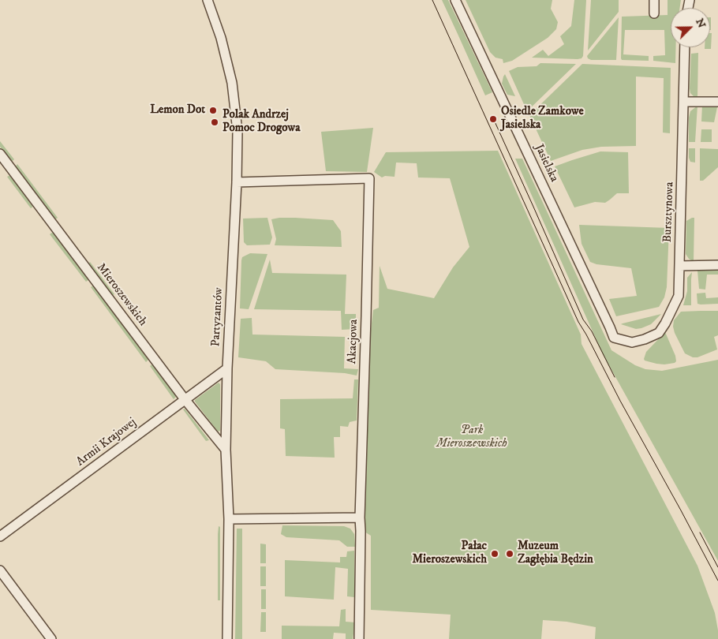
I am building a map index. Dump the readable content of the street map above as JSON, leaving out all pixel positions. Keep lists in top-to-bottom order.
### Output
{
  "streets": {
    "street": [
      "Jasielska",
      "Bursztynowa",
      "Mieroszewskich",
      "Partyzantów",
      "Akacjowa",
      "Armii Krajowej"
    ]
  },
  "crossings": [
    ["Jasielska", "Bursztynowa"],
    ["Mieroszewskich", "Partyzantów"],
    ["Mieroszewskich", "Armii Krajowej"],
    ["Partyzantów", "Akacjowa"],
    ["Partyzantów", "Armii Krajowej"]
  ],
  "parks": ["Park Mieroszewskich"],
  "places": [
    "Lemon Dot",
    "Osiedle Zamkowe Jasielska",
    "Polak Andrzej Pomoc Drogowa",
    "Pałac Mieroszewskich",
    "Muzeum Zagłębia Będzin"
  ],
  "north": "top right"
}
